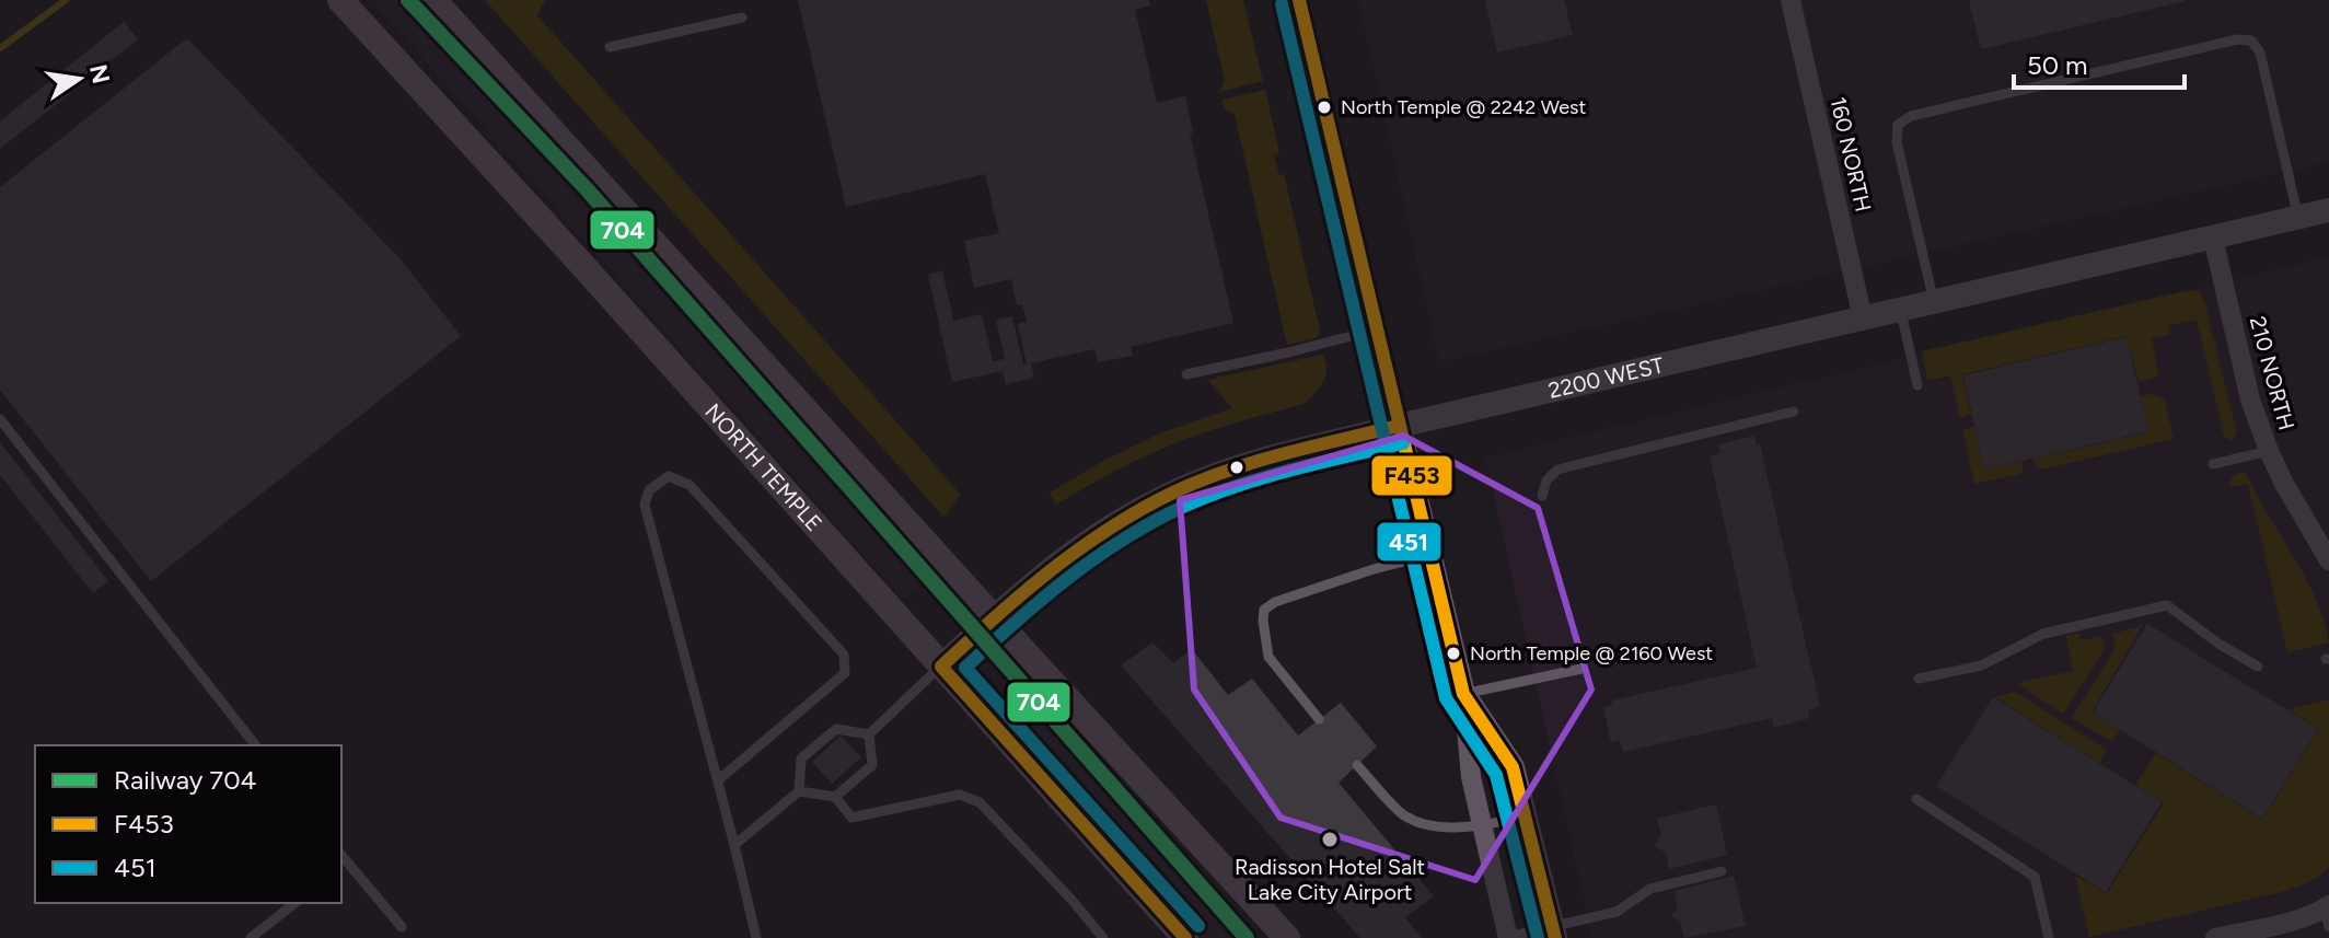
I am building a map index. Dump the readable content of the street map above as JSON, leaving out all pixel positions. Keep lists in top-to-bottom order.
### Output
{
  "streets": {
    "main road": ["NORTH TEMPLE"],
    "street": ["160 NORTH", "210 NORTH", "2200 WEST"]
  },
  "crossings": [
    ["160 NORTH", "2200 WEST"],
    ["210 NORTH", "2200 WEST"],
    ["2200 WEST", "NORTH TEMPLE"]
  ],
  "places": ["North Temple @ 2242 West", "North Temple @ 2160 West", "Radisson Hotel Salt Lake City Airport"],
  "lines": ["rail line 704", "transit line F453", "transit line 451"],
  "legend": ["Railway 704", "F453", "451"],
  "scale_bar": "50 m",
  "north": "right"
}
